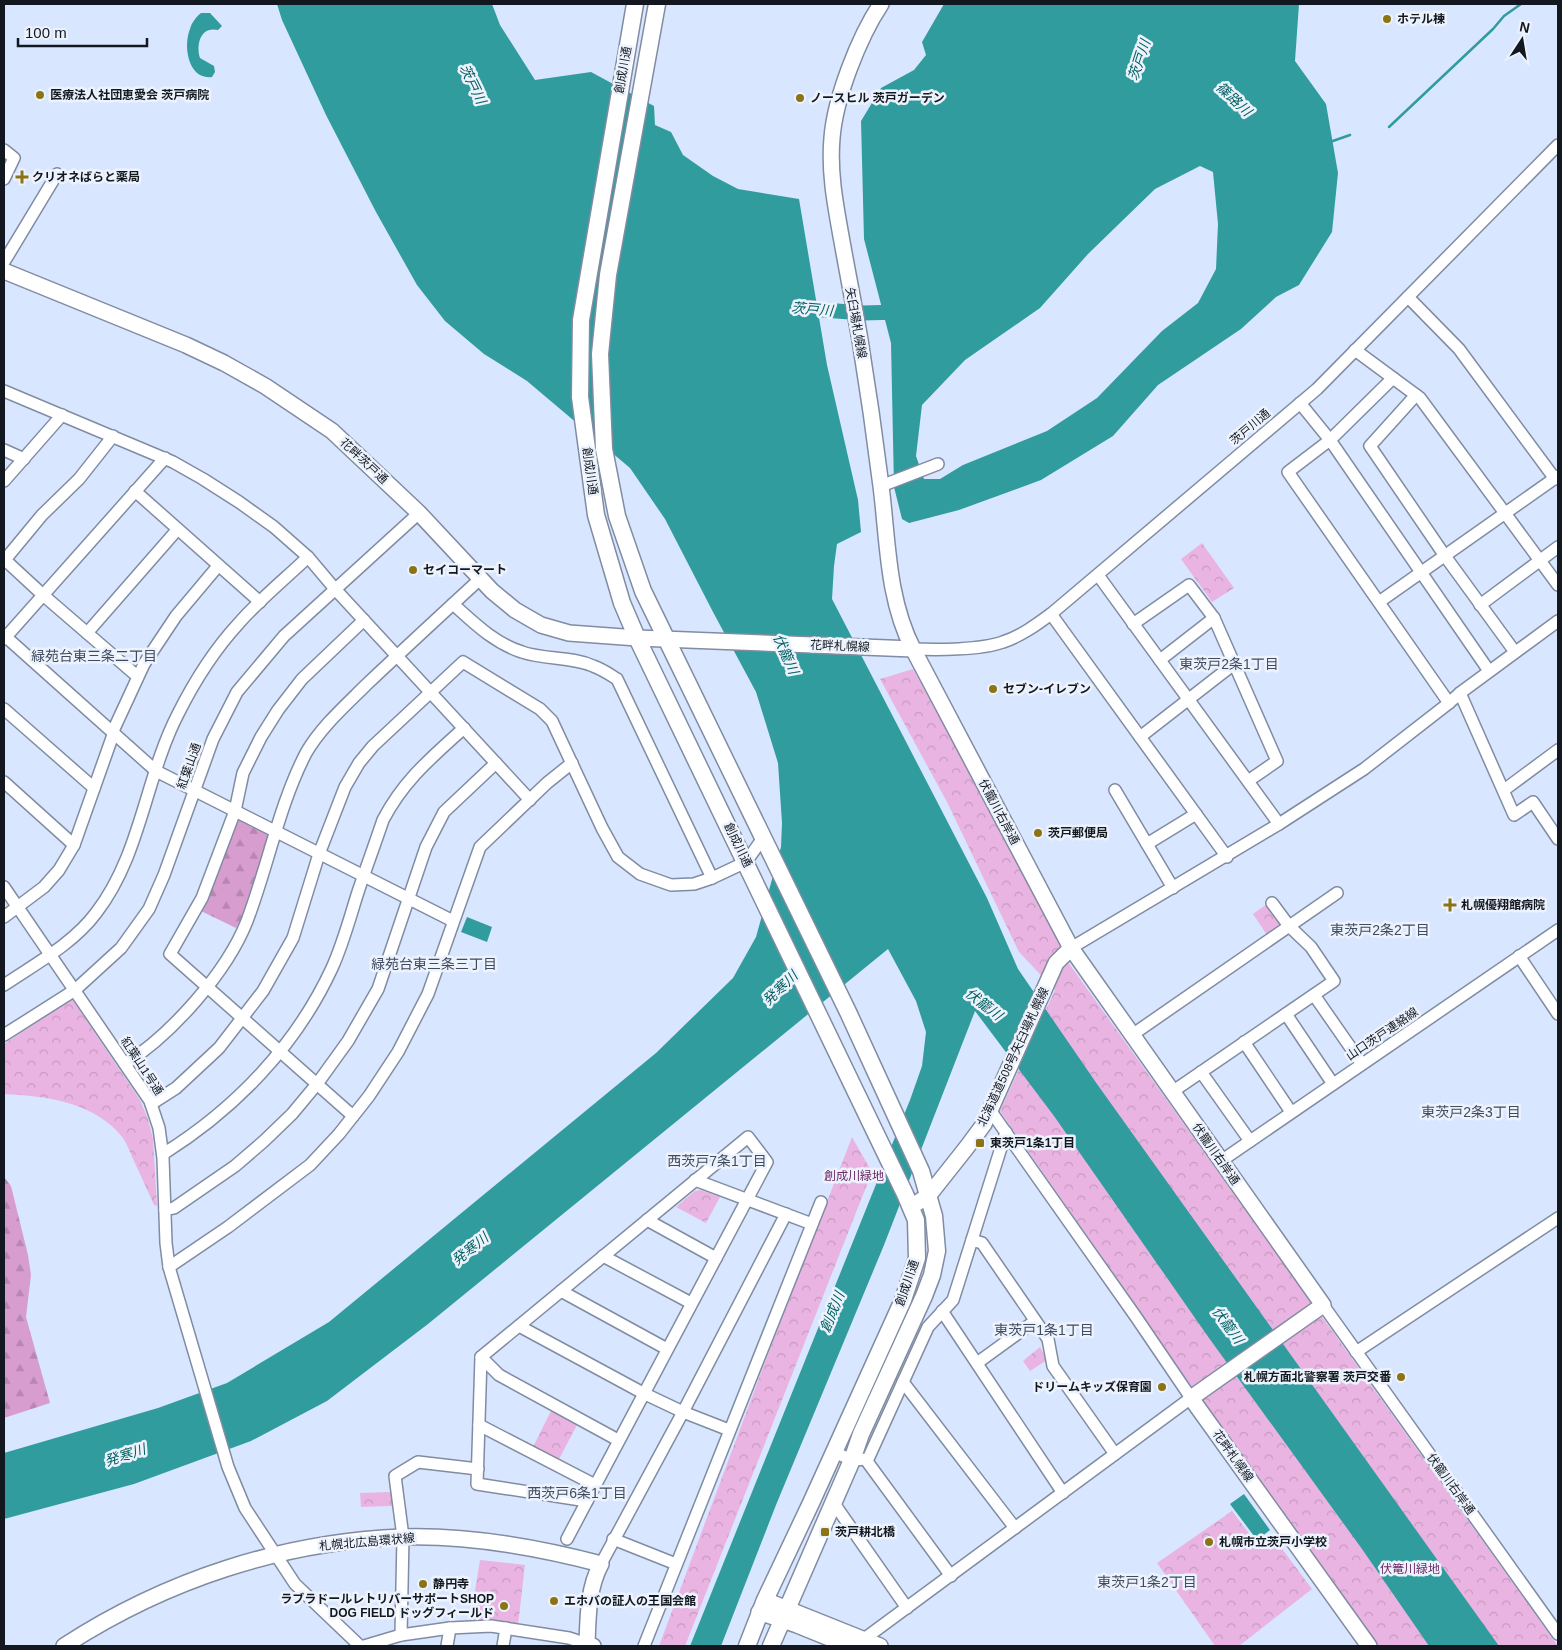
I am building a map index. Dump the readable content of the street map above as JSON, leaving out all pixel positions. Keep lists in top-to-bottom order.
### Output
{
  "streets": {
    "highway": ["創成川通"],
    "main road": [
      "矢臼場札幌線",
      "花畔茨戸通",
      "花畔札幌線",
      "伏籠川右岸通",
      "北海道道508号矢臼場札幌線",
      "札幌北広島環状線"
    ],
    "street": [
      "茨戸川通",
      "紅葉山通",
      "山口茨戸連絡線",
      "紅葉山1号通"
    ]
  },
  "crossings": [
    ["創成川通", "花畔茨戸通"],
    ["創成川通", "北海道道508号矢臼場札幌線"],
    ["矢臼場札幌線", "茨戸川通"],
    ["矢臼場札幌線", "花畔札幌線"],
    ["矢臼場札幌線", "伏籠川右岸通"],
    ["茨戸川通", "花畔札幌線"],
    ["茨戸川通", "伏籠川右岸通"],
    ["花畔茨戸通", "花畔札幌線"],
    ["花畔茨戸通", "紅葉山通"],
    ["花畔札幌線", "伏籠川右岸通"],
    ["紅葉山通", "紅葉山1号通"],
    ["伏籠川右岸通", "山口茨戸連絡線"],
    ["伏籠川右岸通", "北海道道508号矢臼場札幌線"],
    ["紅葉山1号通", "札幌北広島環状線"]
  ],
  "districts": [
    "緑苑台東三条二丁目",
    "東茨戸2条1丁目",
    "東茨戸2条2丁目",
    "緑苑台東三条三丁目",
    "東茨戸2条3丁目",
    "西茨戸7条1丁目",
    "東茨戸1条1丁目",
    "西茨戸6条1丁目",
    "東茨戸1条2丁目"
  ],
  "water": [
    "茨戸川",
    "篠路川",
    "伏籠川",
    "発寒川",
    "創成川"
  ],
  "parks": ["創成川緑地", "伏篭川緑地"],
  "places": {
    "other": [
      "ホテル棟",
      "医療法人社団恵愛会 茨戸病院",
      "ノースヒル 茨戸ガーデン",
      "セイコーマート",
      "セブン-イレブン",
      "茨戸郵便局",
      "札幌方面北警察署 茨戸交番",
      "ドリームキッズ保育園",
      "札幌市立茨戸小学校",
      "静円寺",
      "エホバの証人の王国会館",
      "ラブラドールレトリバーサポートSHOP DOG FIELD ドッグフィールド"
    ],
    "health": ["クリオネばらと薬局", "札幌優翔館病院"],
    "transit": ["東茨戸1条1丁目", "茨戸耕北橋"]
  },
  "scale_bar": "100 m",
  "north": "top"
}
